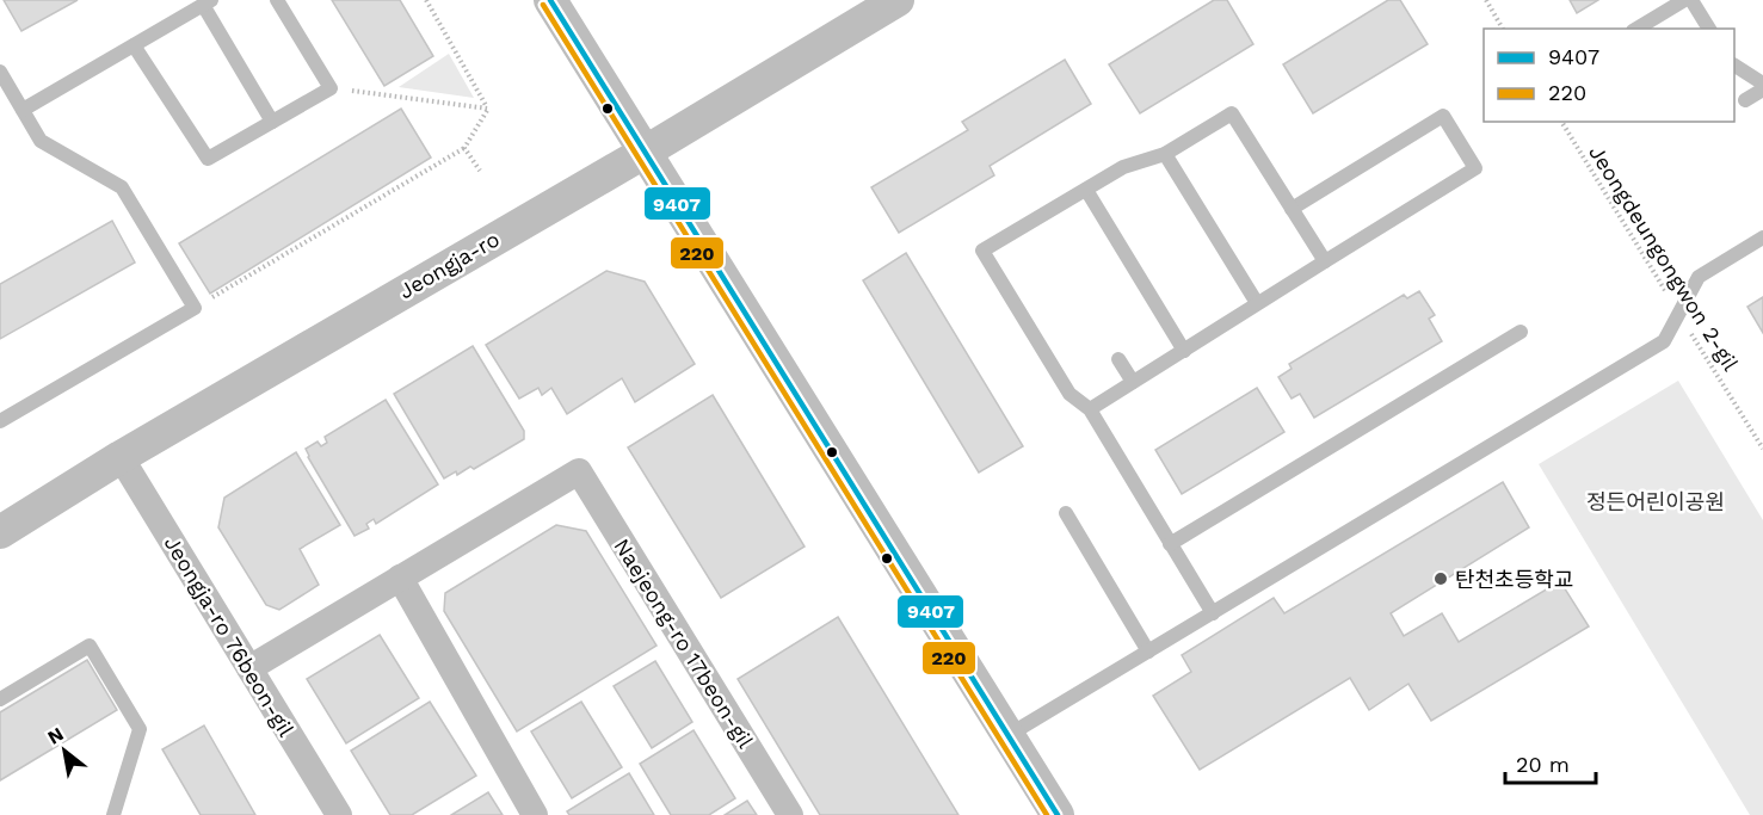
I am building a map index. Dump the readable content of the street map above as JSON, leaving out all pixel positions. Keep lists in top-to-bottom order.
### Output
{
  "streets": {
    "street": ["Jeongja-ro", "Jeongja-ro 76beon-gil", "Naejeong-ro 17beon-gil"],
    "path": ["Jeongdeungongwon 2-gil"]
  },
  "crossings": [
    ["Jeongja-ro", "Jeongja-ro 76beon-gil"]
  ],
  "parks": ["정든어린이공원"],
  "places": ["탄천초등학교"],
  "lines": ["transit line 9407", "transit line 220"],
  "legend": ["9407", "220"],
  "scale_bar": "20 m",
  "north": "top left"
}
